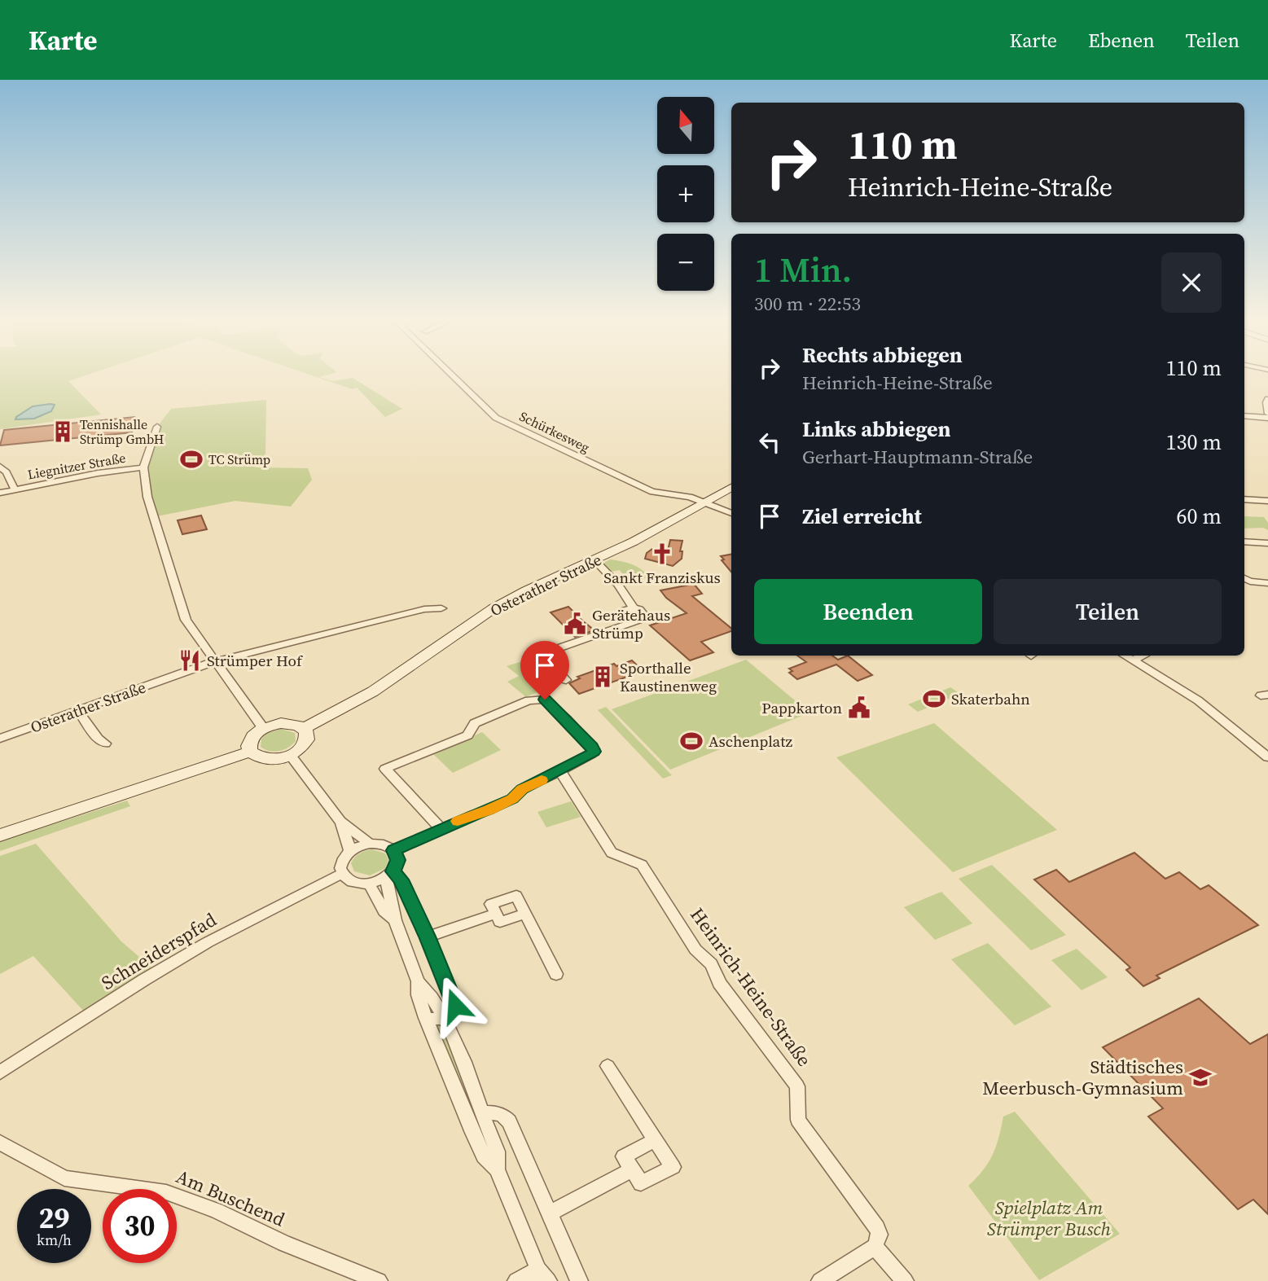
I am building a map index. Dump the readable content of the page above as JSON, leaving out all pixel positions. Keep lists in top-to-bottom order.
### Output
{
  "streets": {
    "main road": ["Osterather Straße"],
    "street": [
      "Schürkesweg",
      "Liegnitzer Straße",
      "Schneiderspfad",
      "Heinrich-Heine-Straße",
      "Am Buschend"
    ]
  },
  "crossings": [
    ["Schürkesweg", "Osterather Straße"]
  ],
  "parks": ["Spielplatz Am Strümper Busch"],
  "places": {
    "building": ["Tennishalle Strümp GmbH", "Sporthalle Kaustinenweg"],
    "sports": ["TC Strümp", "Skaterbahn", "Aschenplatz"],
    "church": ["Sankt Franziskus"],
    "public building": ["Gerätehaus Strümp", "Pappkarton"],
    "restaurant": ["Strümper Hof"],
    "school or university": ["Städtisches Meerbusch-Gymnasium"]
  },
  "north": "top",
  "page": {
    "header": "Karte",
    "nav": ["Karte", "Ebenen", "Teilen"],
    "map_buttons": ["+", "−"],
    "turn": ["110 m", "Heinrich-Heine-Straße"],
    "heading": ["1 Min.", "300 m · 22:53"],
    "list": [
      {
        "name": "Rechts abbiegen",
        "note": "Heinrich-Heine-Straße",
        "value": "110 m"
      },
      {
        "name": "Links abbiegen",
        "note": "Gerhart-Hauptmann-Straße",
        "value": "130 m"
      },
      {
        "name": "Ziel erreicht",
        "value": "60 m"
      }
    ],
    "buttons": ["Beenden", "Teilen"],
    "speed": "29 km/h",
    "limit": "30"
  }
}
